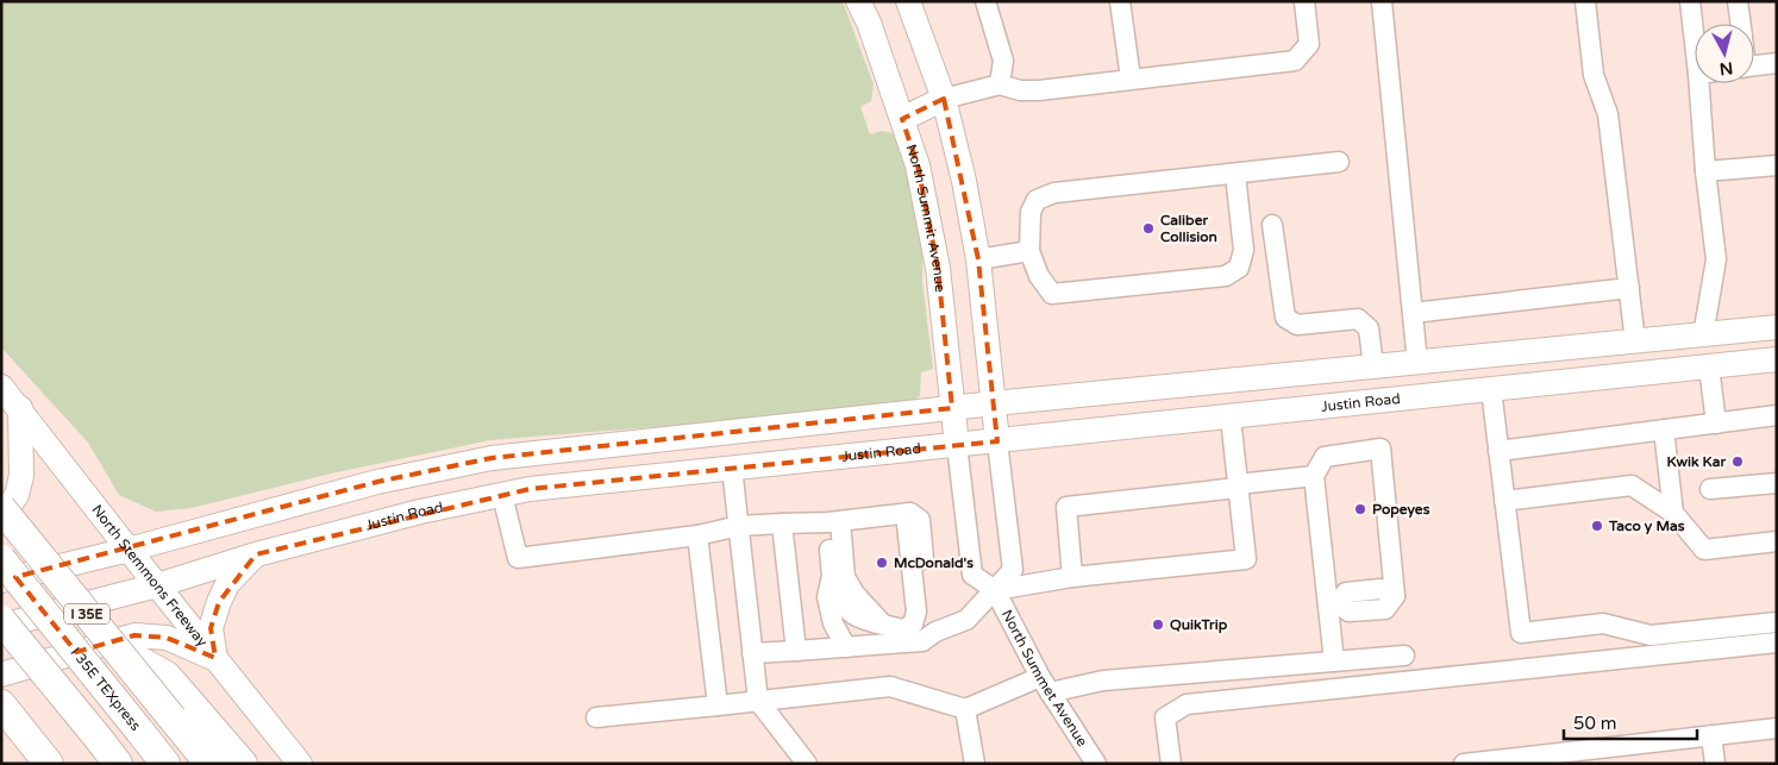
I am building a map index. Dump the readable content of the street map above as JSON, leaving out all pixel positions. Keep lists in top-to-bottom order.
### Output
{
  "streets": {
    "highway": ["I 35E", "I 35E TEXpress"],
    "main road": ["North Summit Avenue", "Justin Road", "North Stemmons Freeway"],
    "street": ["North Summet Avenue"]
  },
  "crossings": [
    ["North Summit Avenue", "Justin Road"],
    ["Justin Road", "North Stemmons Freeway"]
  ],
  "places": [
    "Caliber Collision",
    "Kwik Kar",
    "Popeyes",
    "Taco y Mas",
    "McDonald's",
    "QuikTrip"
  ],
  "scale_bar": "50 m",
  "north": "bottom"
}
